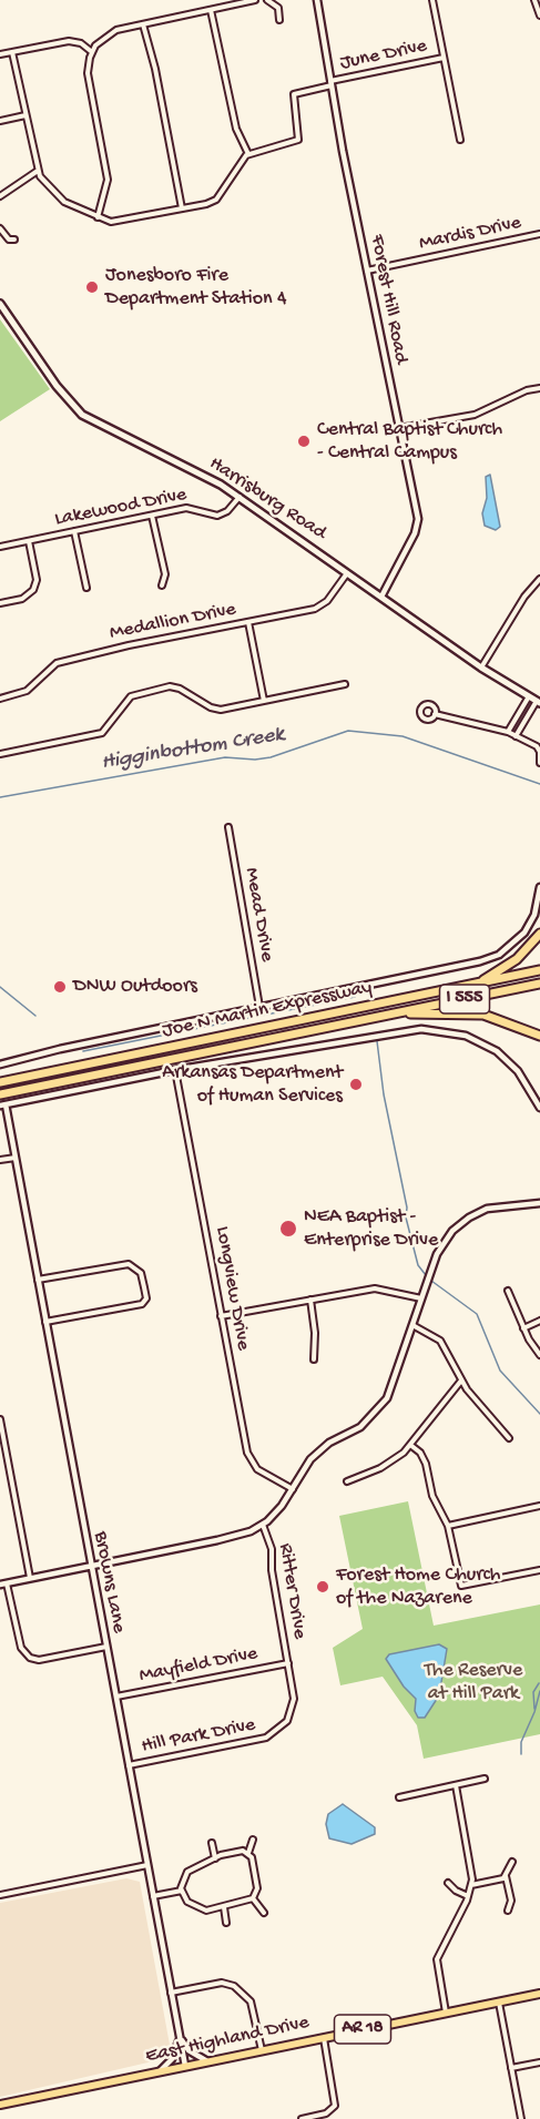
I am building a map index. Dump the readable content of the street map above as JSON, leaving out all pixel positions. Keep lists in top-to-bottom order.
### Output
{
  "streets": {
    "highway": ["I 555", "Joe N Martin Expressway"],
    "main road": ["Harrisburg Road", "AR 18", "East Highland Drive"],
    "street": [
      "June Drive",
      "Mardis Drive",
      "Forest Hill Road",
      "Lakewood Drive",
      "Medallion Drive",
      "Mead Drive",
      "Longview Drive",
      "Browns Lane",
      "Ritter Drive",
      "Mayfield Drive",
      "Hill Park Drive"
    ]
  },
  "crossings": [
    ["June Drive", "Forest Hill Road"],
    ["Mardis Drive", "Forest Hill Road"],
    ["Forest Hill Road", "Harrisburg Road"],
    ["Harrisburg Road", "Lakewood Drive"],
    ["Harrisburg Road", "Medallion Drive"],
    ["Browns Lane", "Mayfield Drive"],
    ["Browns Lane", "Hill Park Drive"],
    ["Browns Lane", "East Highland Drive"],
    ["Ritter Drive", "Mayfield Drive"],
    ["Ritter Drive", "Hill Park Drive"],
    ["Mayfield Drive", "Hill Park Drive"]
  ],
  "water": ["Higginbottom Creek"],
  "parks": ["The Reserve at Hill Park"],
  "places": [
    "Jonesboro Fire Department Station 4",
    "Central Baptist Church - Central Campus",
    "DNW Outdoors",
    "Arkansas Department of Human Services",
    "NEA Baptist - Enterprise Drive",
    "Forest Home Church of the Nazarene"
  ]
}
